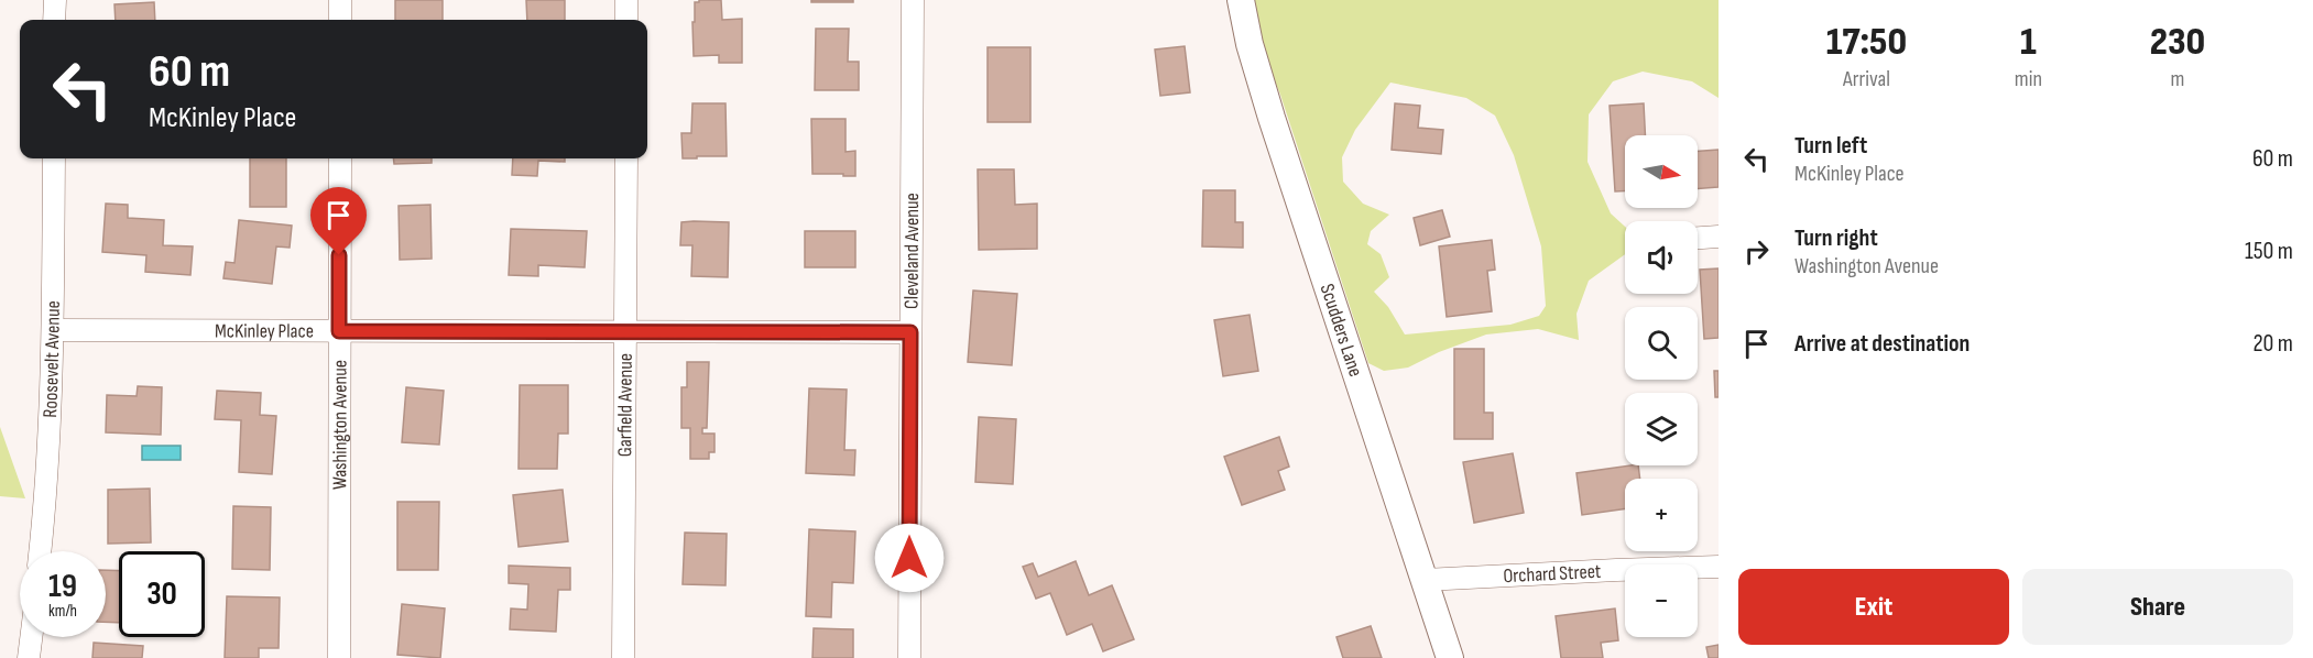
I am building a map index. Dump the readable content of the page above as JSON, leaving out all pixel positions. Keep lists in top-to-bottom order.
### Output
{
  "streets": {
    "street": [
      "Cleveland Avenue",
      "McKinley Place",
      "Scudders Lane",
      "Roosevelt Avenue",
      "Garfield Avenue",
      "Washington Avenue",
      "Orchard Street"
    ]
  },
  "crossings": [
    ["Cleveland Avenue", "McKinley Place"],
    ["McKinley Place", "Roosevelt Avenue"],
    ["McKinley Place", "Garfield Avenue"],
    ["McKinley Place", "Washington Avenue"],
    ["Scudders Lane", "Orchard Street"]
  ],
  "north": "right",
  "page": {
    "eta": [
      "17:50",
      "Arrival",
      "1",
      "min",
      "230",
      "m"
    ],
    "turn": ["60 m", "McKinley Place"],
    "list": [
      {
        "name": "Turn left",
        "note": "McKinley Place",
        "value": "60 m"
      },
      {
        "name": "Turn right",
        "note": "Washington Avenue",
        "value": "150 m"
      },
      {
        "name": "Arrive at destination",
        "value": "20 m"
      }
    ],
    "map_buttons": ["+", "−"],
    "speed": "19 km/h",
    "limit": "30",
    "buttons": ["Exit", "Share"]
  }
}
